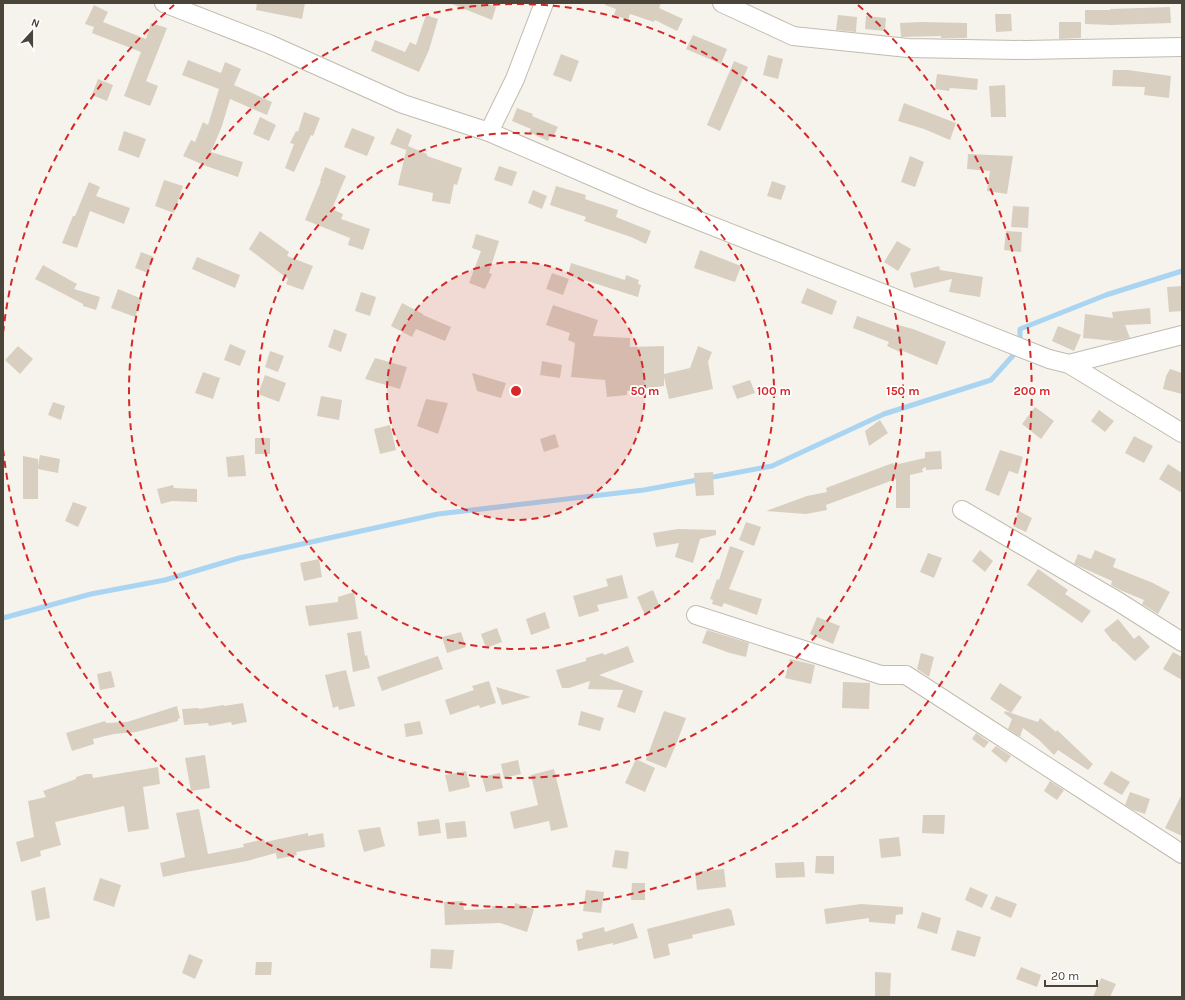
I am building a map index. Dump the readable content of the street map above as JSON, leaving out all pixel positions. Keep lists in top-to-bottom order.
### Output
{
  "scale_bar": "20 m",
  "north": "top",
  "rings": [
    "50 m",
    "100 m",
    "150 m",
    "200 m"
  ]
}
